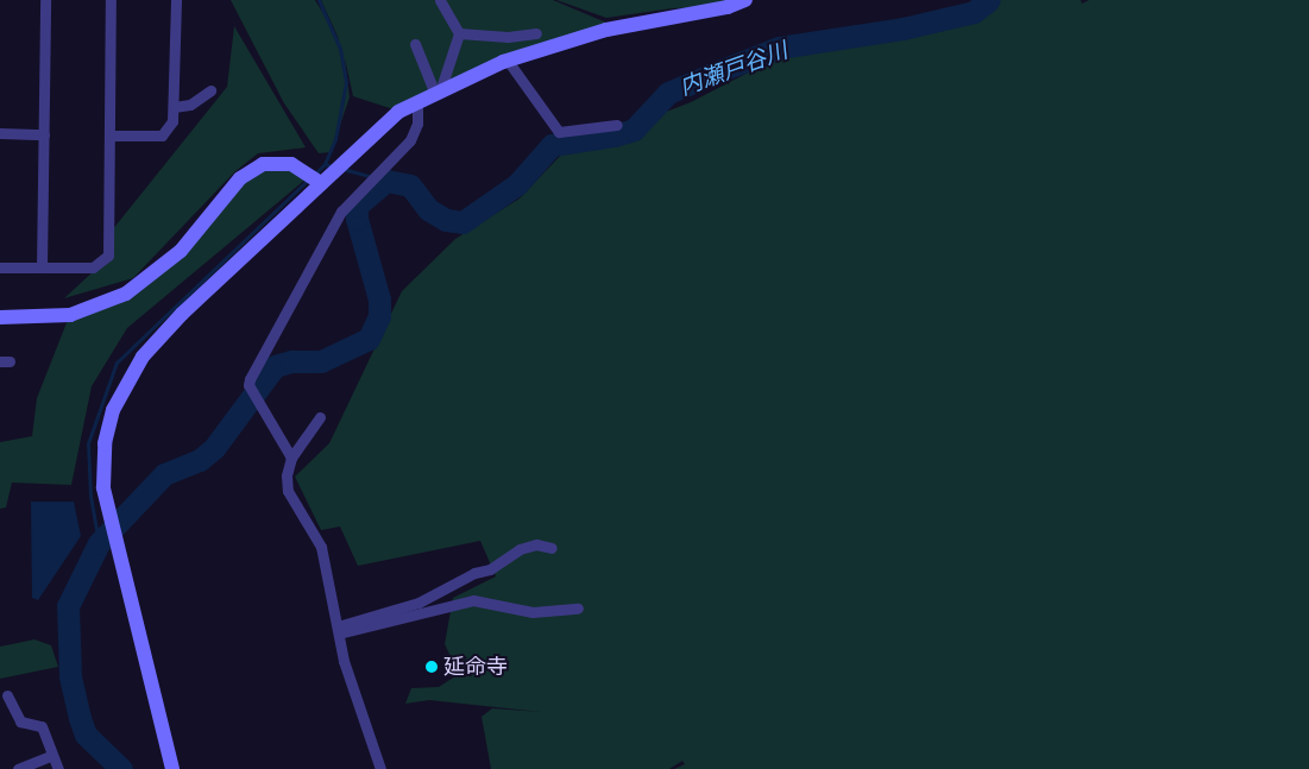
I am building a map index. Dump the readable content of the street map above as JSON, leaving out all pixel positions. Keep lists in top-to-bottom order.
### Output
{
  "water": ["内瀬戸谷川"],
  "places": ["延命寺"]
}
